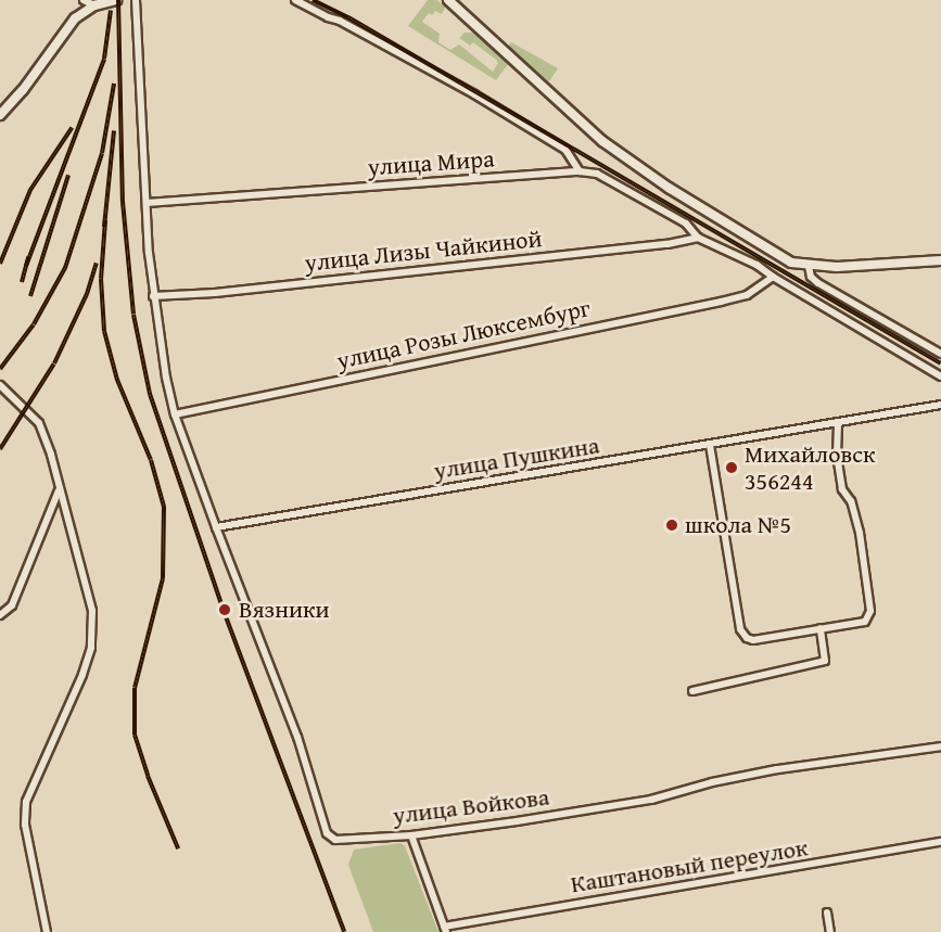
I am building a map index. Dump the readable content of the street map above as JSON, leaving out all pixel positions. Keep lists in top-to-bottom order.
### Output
{
  "streets": {
    "street": [
      "улица Мира",
      "улица Лизы Чайкиной",
      "улица Розы Люксембург",
      "улица Пушкина",
      "улица Войкова",
      "Каштановый переулок"
    ]
  },
  "crossings": [
    ["улица Мира", "улица Лизы Чайкиной"],
    ["улица Пушкина", "улица Войкова"]
  ],
  "places": ["Михайловск 356244", "школа №5", "Вязники"]
}
